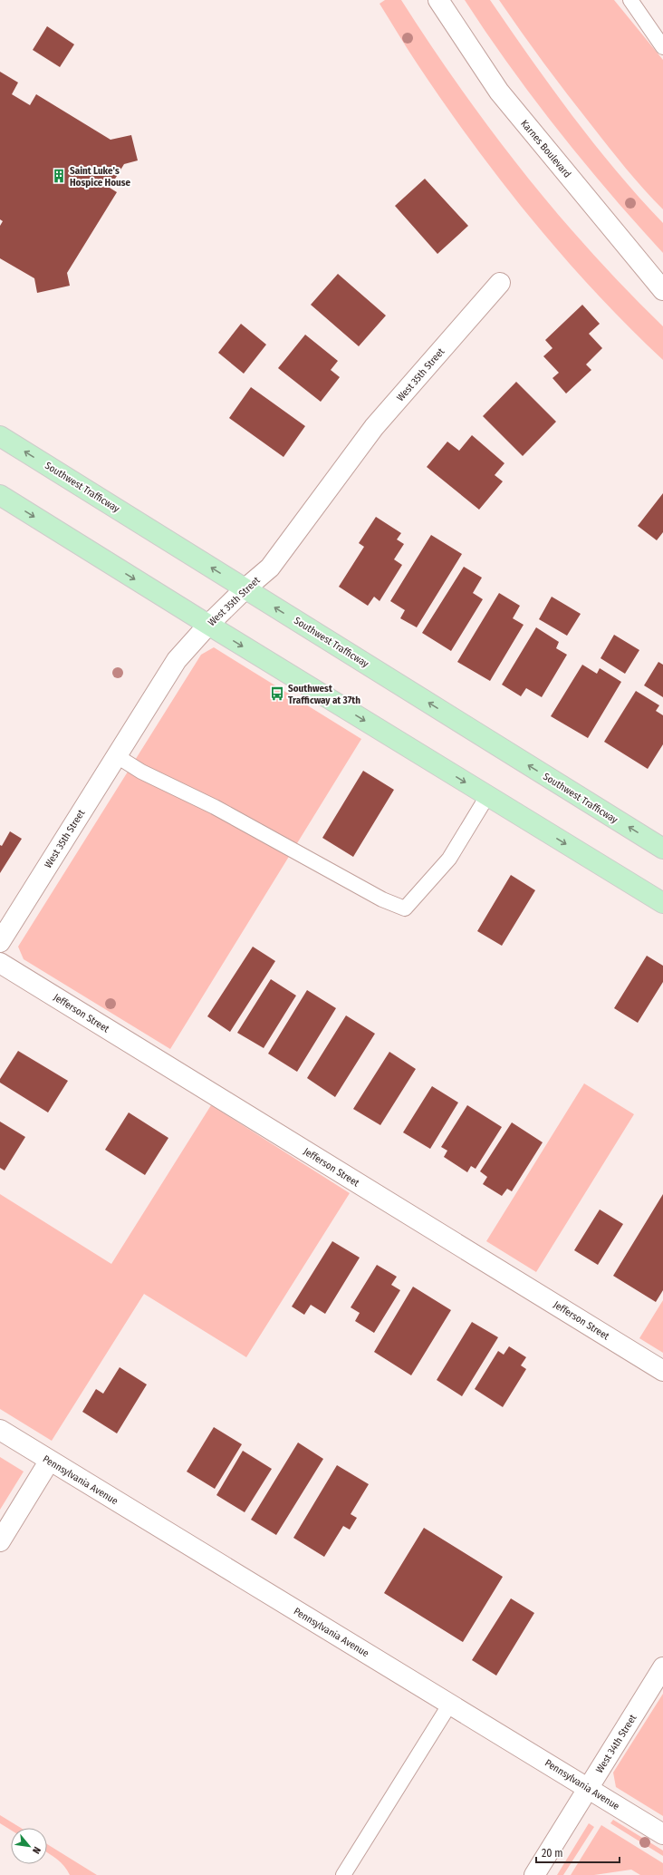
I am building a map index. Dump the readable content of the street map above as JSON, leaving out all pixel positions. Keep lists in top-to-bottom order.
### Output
{
  "streets": {
    "main road": ["Southwest Trafficway"],
    "street": [
      "Karnes Boulevard",
      "West 35th Street",
      "Jefferson Street",
      "Pennsylvania Avenue",
      "West 34th Street"
    ]
  },
  "crossings": [
    ["West 35th Street", "Southwest Trafficway"],
    ["Pennsylvania Avenue", "West 34th Street"]
  ],
  "places": {
    "building": ["Saint Luke's Hospice House"],
    "bus stop": ["Southwest Trafficway at 37th"]
  },
  "scale_bar": "20 m",
  "north": "bottom right"
}
